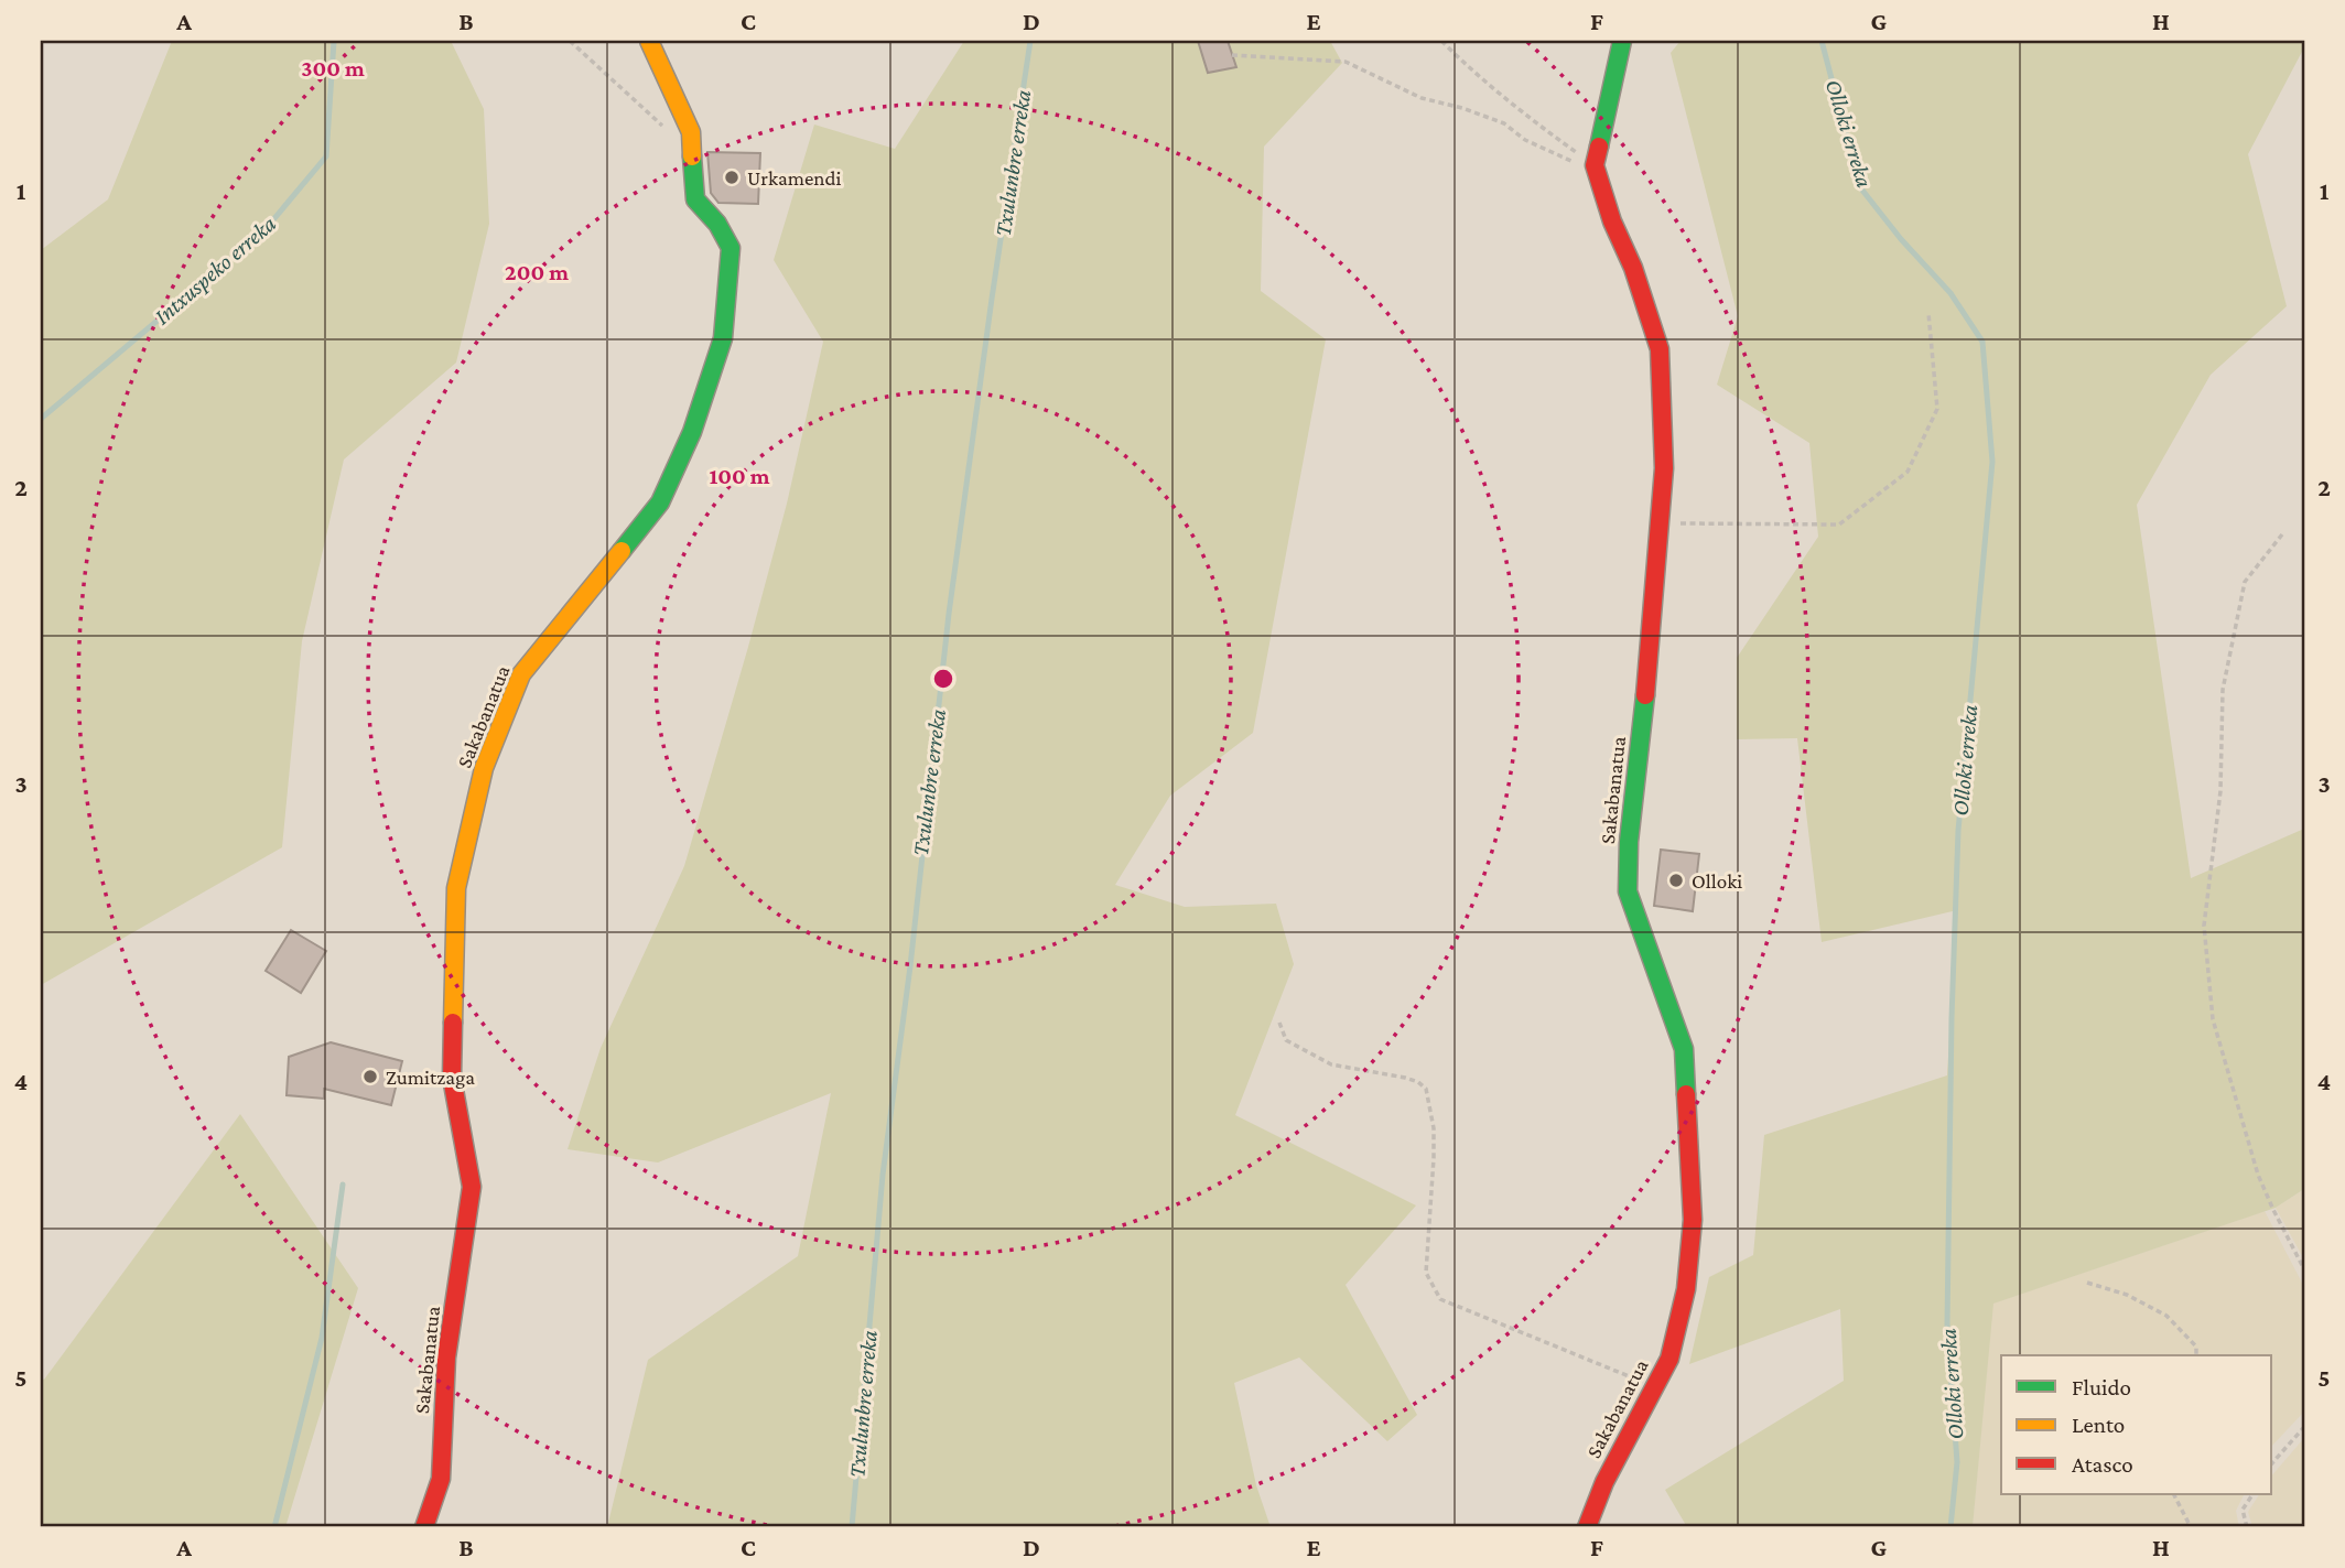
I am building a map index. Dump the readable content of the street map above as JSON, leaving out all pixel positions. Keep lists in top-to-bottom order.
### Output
{
  "streets": {
    "street": ["Sakabanatua"]
  },
  "water": ["Olloki erreka", "Txulunbre erreka", "Intxuspeko erreka"],
  "places": ["Urkamendi", "Olloki", "Zumitzaga"],
  "legend": ["Fluido", "Lento", "Atasco"],
  "grid": {
    "columns": [
      "A",
      "B",
      "C",
      "D",
      "E",
      "F",
      "G",
      "H"
    ],
    "rows": [
      "1",
      "2",
      "3",
      "4",
      "5"
    ]
  },
  "rings": ["300 m", "200 m", "100 m"]
}
